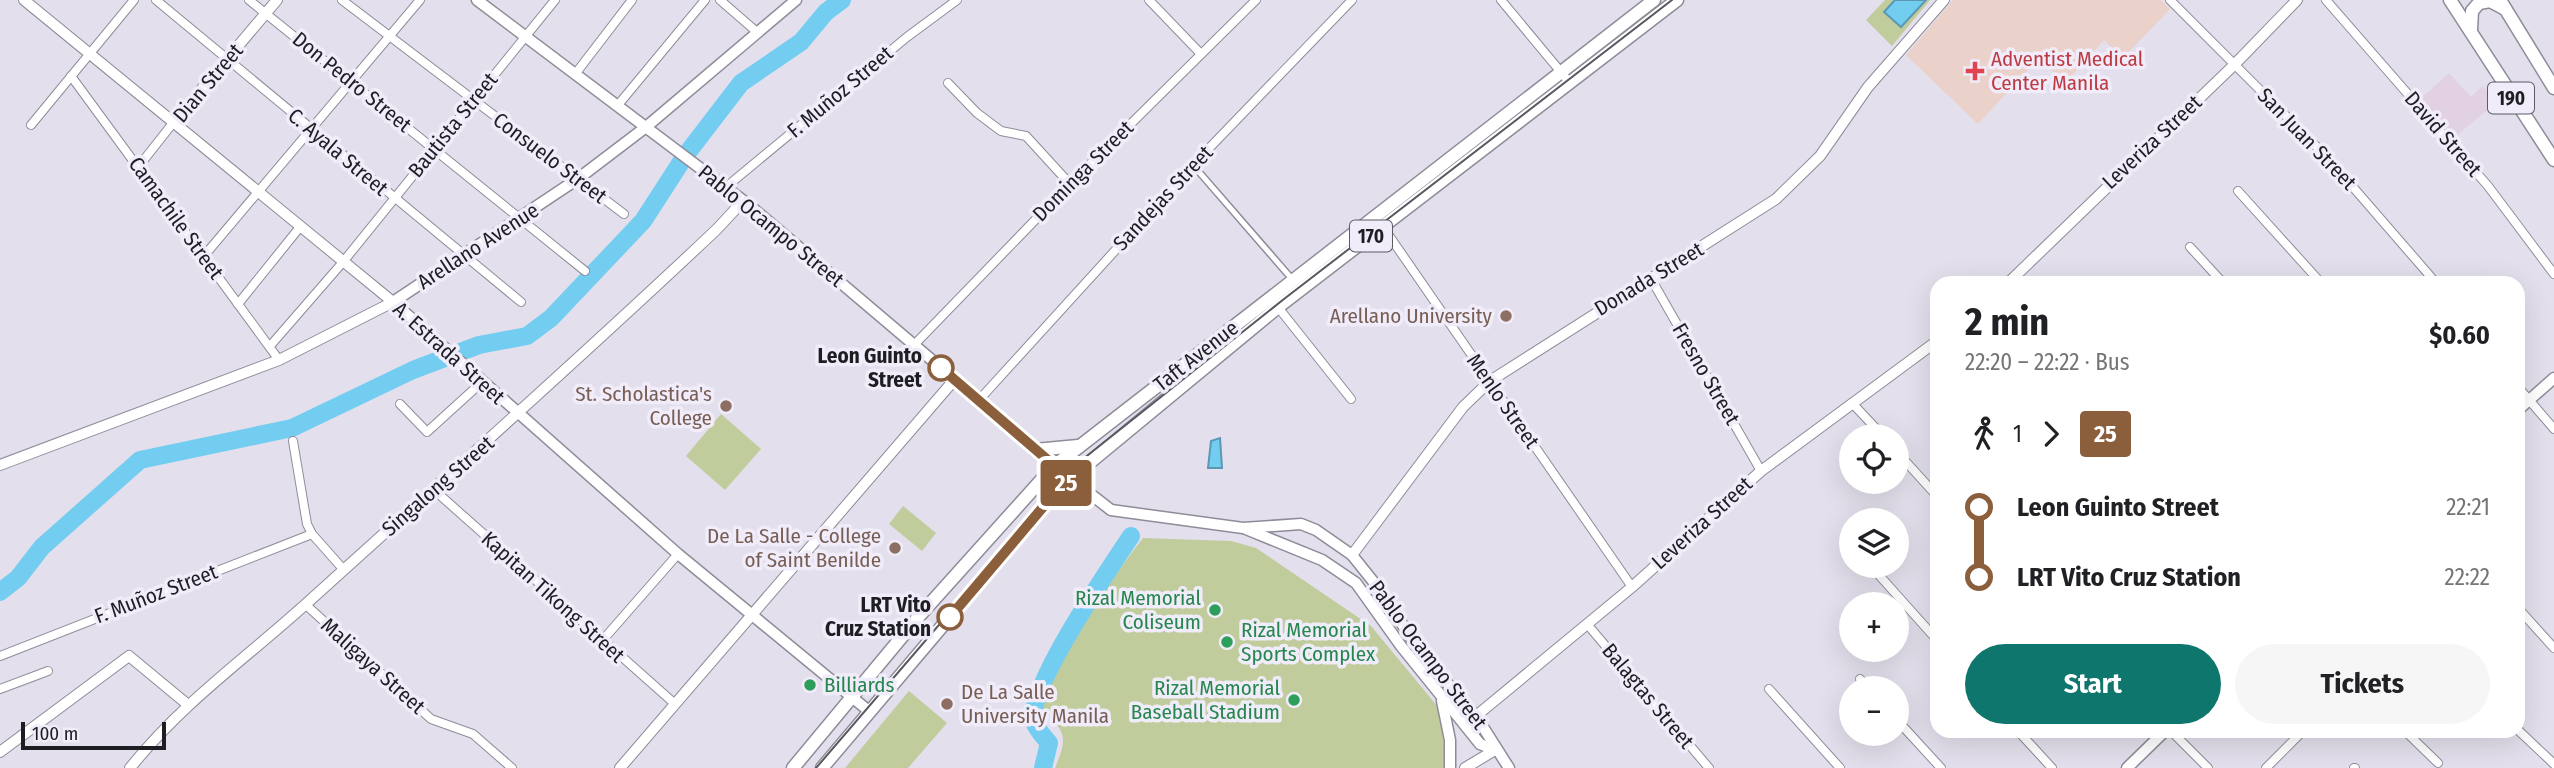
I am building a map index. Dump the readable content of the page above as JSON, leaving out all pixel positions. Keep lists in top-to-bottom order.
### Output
{
  "streets": {
    "main road": [
      "190",
      "Pablo Ocampo Street",
      "170",
      "Arellano Avenue",
      "A. Estrada Street",
      "Taft Avenue"
    ],
    "street": [
      "Don Pedro Street",
      "Dian Street",
      "F. Muñoz Street",
      "Bautista Street",
      "David Street",
      "San Juan Street",
      "Leveriza Street",
      "C. Ayala Street",
      "Consuelo Street",
      "Dominga Street",
      "Sandejas Street",
      "Camachile Street",
      "Donada Street",
      "Fresno Street",
      "Menlo Street",
      "Singalong Street",
      "Kapitan Tikong Street",
      "Maligaya Street",
      "Balagtas Street"
    ]
  },
  "crossings": [
    ["Don Pedro Street", "Dian Street"],
    ["Don Pedro Street", "Bautista Street"],
    ["Don Pedro Street", "Arellano Avenue"],
    ["Dian Street", "C. Ayala Street"],
    ["Dian Street", "Camachile Street"],
    ["Dian Street", "A. Estrada Street"],
    ["F. Muñoz Street", "Pablo Ocampo Street"],
    ["Bautista Street", "C. Ayala Street"],
    ["Bautista Street", "Consuelo Street"],
    ["Bautista Street", "Camachile Street"],
    ["Bautista Street", "Pablo Ocampo Street"],
    ["Bautista Street", "A. Estrada Street"],
    ["San Juan Street", "Leveriza Street"],
    ["Leveriza Street", "Pablo Ocampo Street"],
    ["Leveriza Street", "Fresno Street"],
    ["Leveriza Street", "Menlo Street"],
    ["Leveriza Street", "Balagtas Street"],
    ["C. Ayala Street", "Arellano Avenue"],
    ["Consuelo Street", "Arellano Avenue"],
    ["Dominga Street", "Pablo Ocampo Street"],
    ["Sandejas Street", "Pablo Ocampo Street"],
    ["Camachile Street", "Arellano Avenue"],
    ["Pablo Ocampo Street", "Arellano Avenue"],
    ["Pablo Ocampo Street", "Donada Street"],
    ["Pablo Ocampo Street", "Taft Avenue"],
    ["Pablo Ocampo Street", "Singalong Street"],
    ["Arellano Avenue", "A. Estrada Street"],
    ["Donada Street", "Fresno Street"],
    ["Donada Street", "Menlo Street"],
    ["A. Estrada Street", "Taft Avenue"],
    ["A. Estrada Street", "Singalong Street"],
    ["Taft Avenue", "Menlo Street"],
    ["Singalong Street", "Kapitan Tikong Street"],
    ["Singalong Street", "Maligaya Street"]
  ],
  "places": {
    "health": ["Adventist Medical Center Manila"],
    "other": [
      "Arellano University",
      "Leon Guinto Street",
      "St. Scholastica's College",
      "De La Salle - College of Saint Benilde",
      "Rizal Memorial Coliseum",
      "LRT Vito Cruz Station",
      "Rizal Memorial Sports Complex",
      "Billiards",
      "Rizal Memorial Baseball Stadium",
      "De La Salle University Manila"
    ]
  },
  "lines": ["bus line 25"],
  "scale_bar": "100 m",
  "page": {
    "on_map": "25",
    "heading": ["2 min", "22:20 – 22:22 · Bus", "$0.60"],
    "legs": ["1", "25"],
    "map_buttons": ["+", "−"],
    "list": [
      {
        "name": "Leon Guinto Street",
        "value": "22:21"
      },
      {
        "name": "LRT Vito Cruz Station",
        "value": "22:22"
      }
    ],
    "buttons": ["Start", "Tickets"],
    "scale": "100 m"
  }
}
